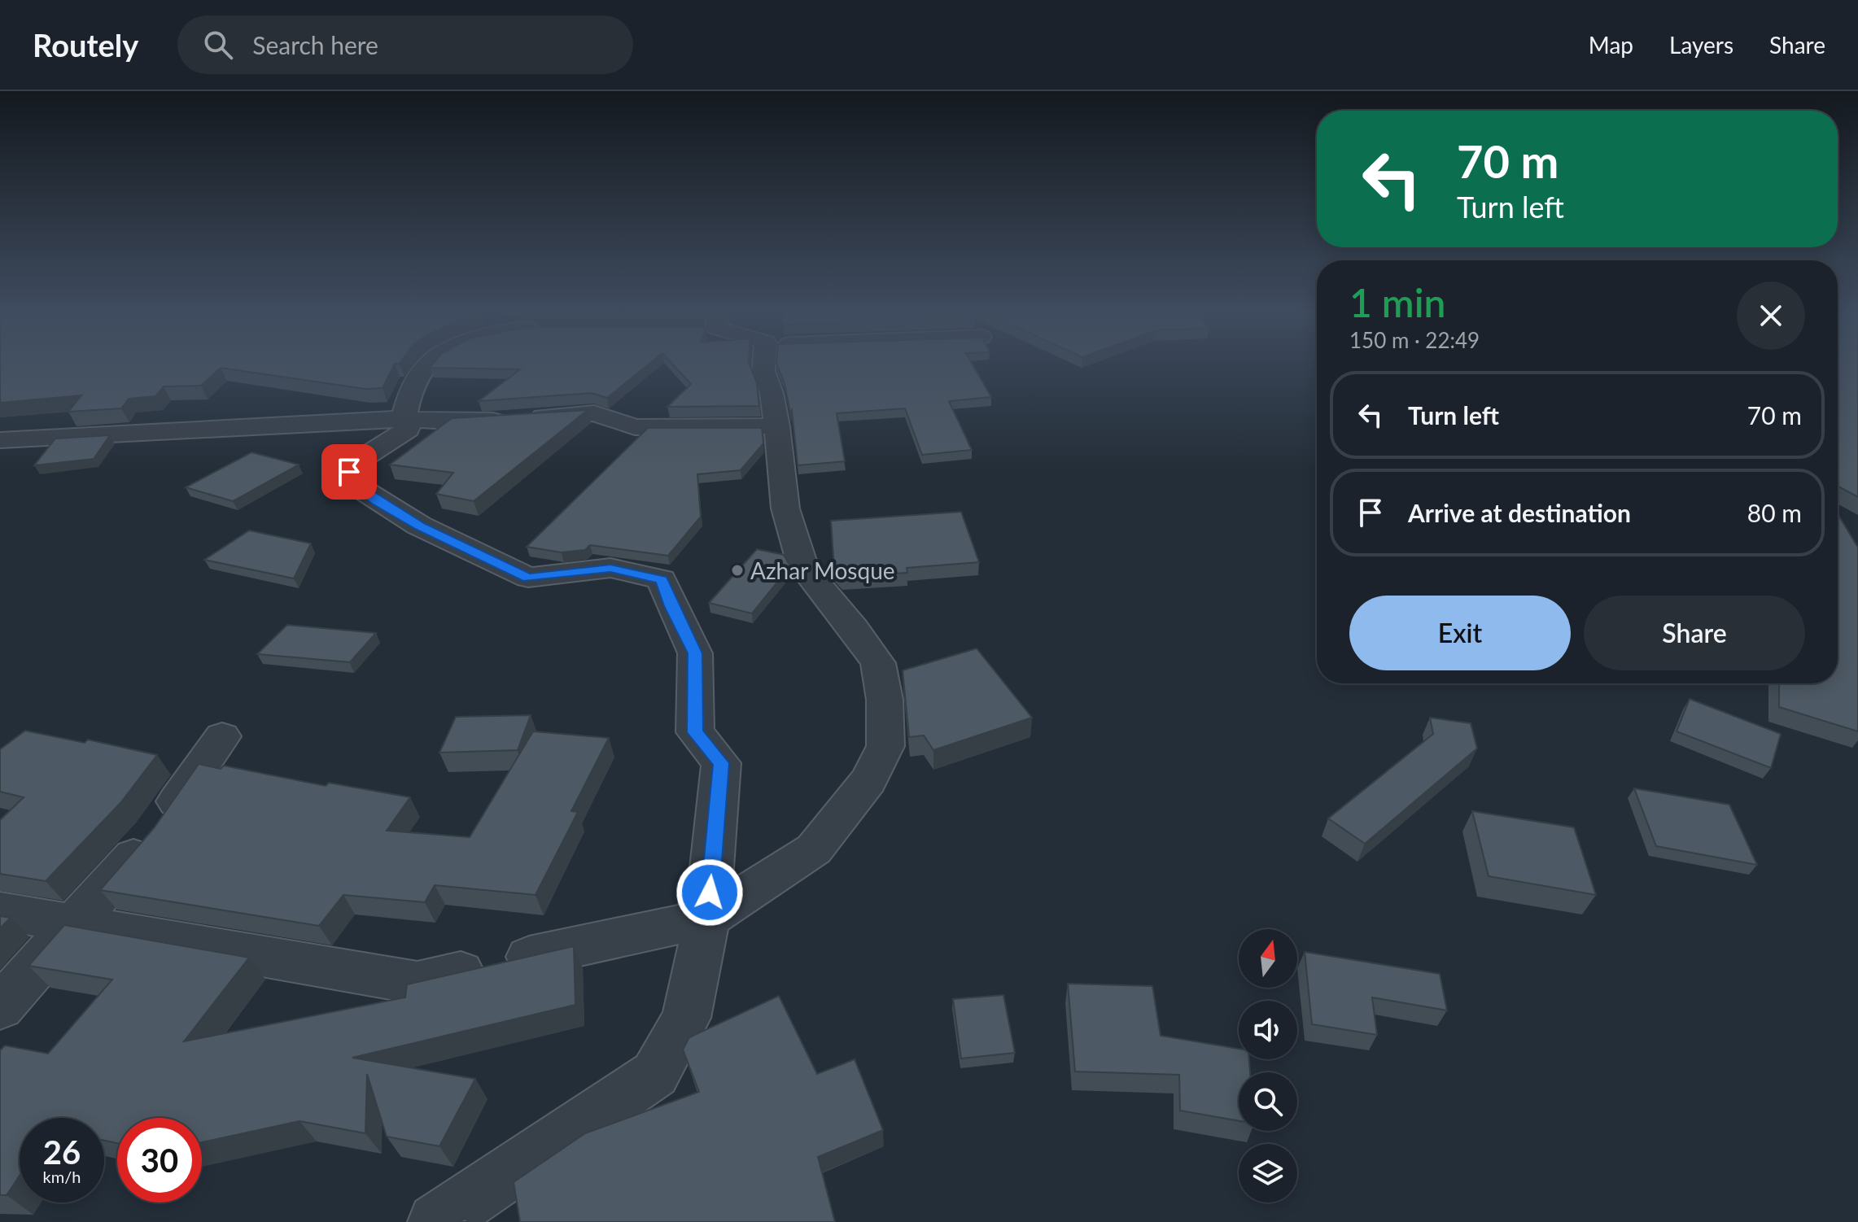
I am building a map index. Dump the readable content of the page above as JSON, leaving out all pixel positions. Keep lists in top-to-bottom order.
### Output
{
  "places": ["Azhar Mosque"],
  "north": "top",
  "page": {
    "header": "Routely",
    "search": "Search here",
    "nav": ["Map", "Layers", "Share"],
    "turn": ["70 m", "Turn left"],
    "heading": ["1 min", "150 m · 22:49"],
    "list": [
      {
        "name": "Turn left",
        "value": "70 m"
      },
      {
        "name": "Arrive at destination",
        "value": "80 m"
      }
    ],
    "buttons": ["Exit", "Share"],
    "speed": "26 km/h",
    "limit": "30"
  }
}
